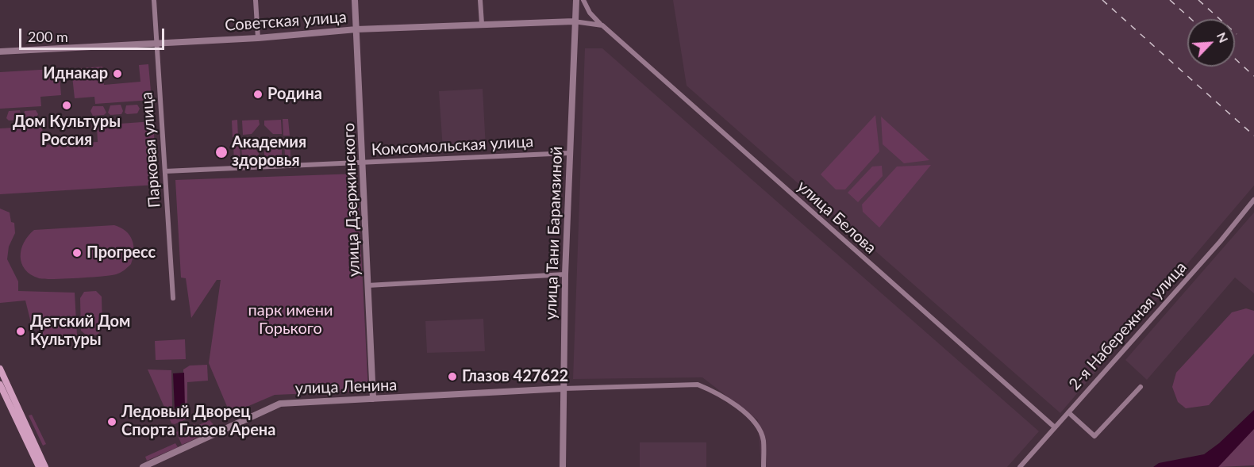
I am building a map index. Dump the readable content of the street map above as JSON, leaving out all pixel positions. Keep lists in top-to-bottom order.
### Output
{
  "streets": {
    "street": [
      "Советская улица",
      "Комсомольская улица",
      "Парковая улица",
      "улица Дзержинского",
      "улица Белова",
      "улица Тани Барамзиной",
      "2-я Набережная улица",
      "улица Ленина"
    ]
  },
  "crossings": [
    ["Советская улица", "Парковая улица"],
    ["Советская улица", "улица Дзержинского"],
    ["Советская улица", "улица Тани Барамзиной"],
    ["Комсомольская улица", "Парковая улица"],
    ["Комсомольская улица", "улица Дзержинского"],
    ["Комсомольская улица", "улица Тани Барамзиной"],
    ["улица Дзержинского", "улица Ленина"],
    ["улица Белова", "2-я Набережная улица"],
    ["улица Тани Барамзиной", "улица Ленина"]
  ],
  "parks": ["парк имени Горького"],
  "places": [
    "Иднакар",
    "Родина",
    "Дом Культуры Россия",
    "Академия здоровья",
    "Прогресс",
    "Детский Дом Культуры",
    "Глазов 427622",
    "Ледовый Дворец Спорта Глазов Арена"
  ],
  "scale_bar": "200 m",
  "north": "top right"
}
